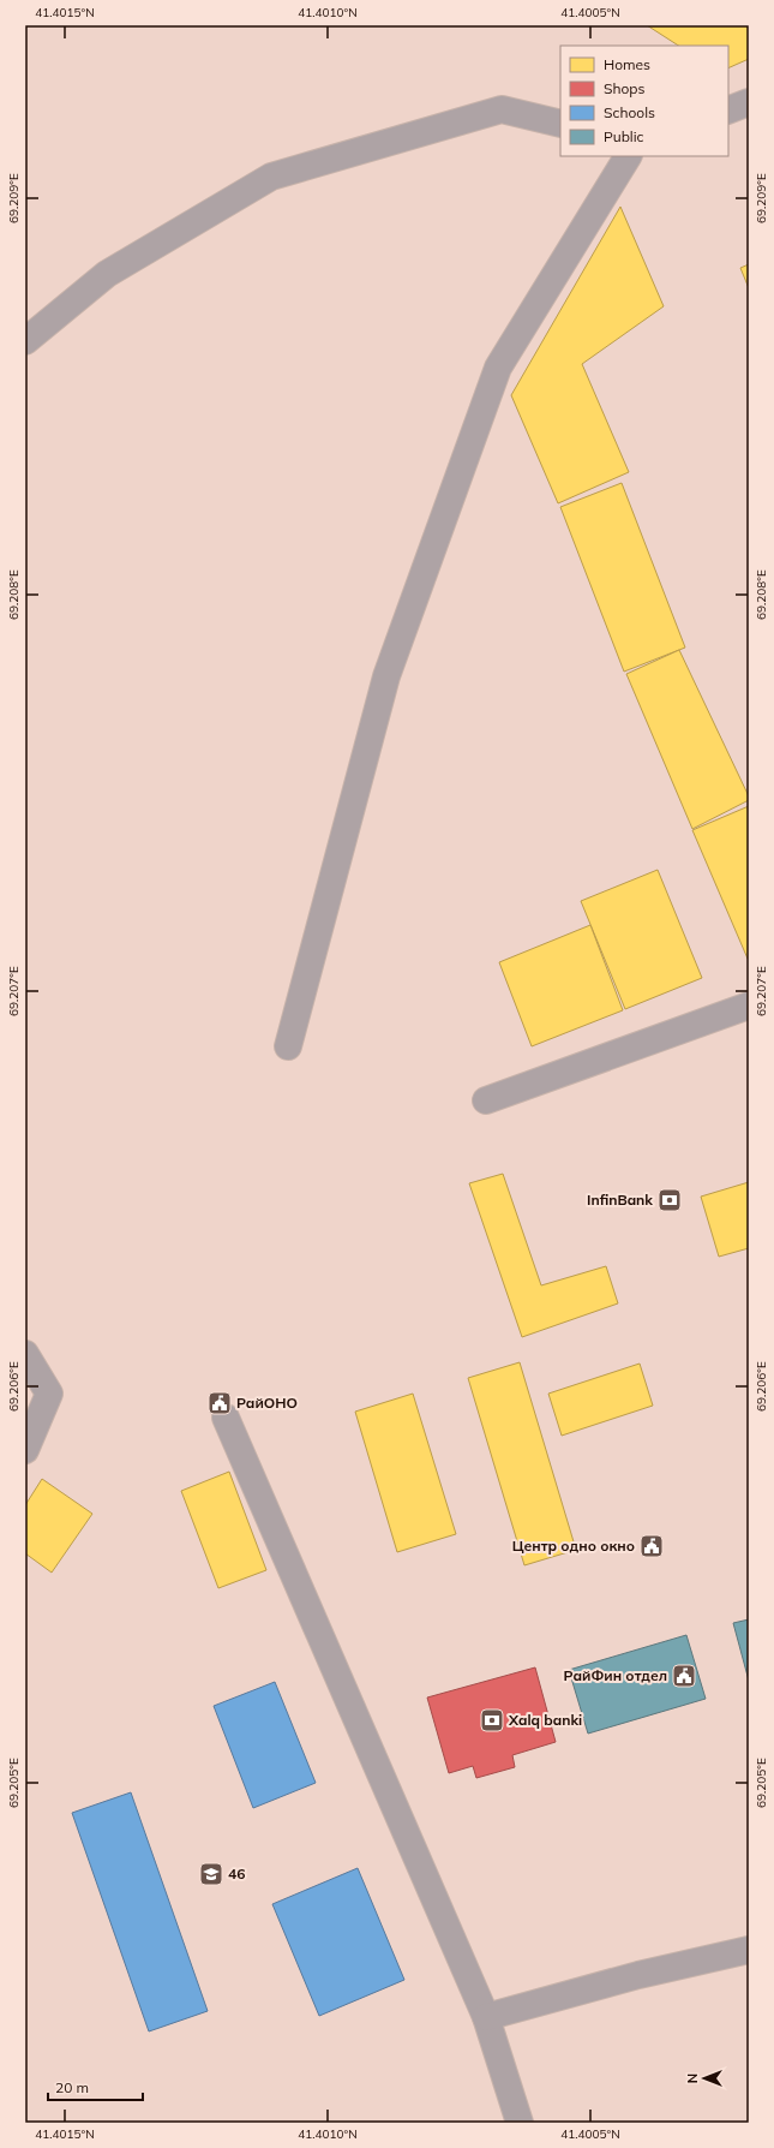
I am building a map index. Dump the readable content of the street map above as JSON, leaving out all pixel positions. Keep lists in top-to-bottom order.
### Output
{
  "places": {
    "bank": ["InfinBank", "Xalq banki"],
    "public building": ["РайОНО", "Центр одно окно", "РайФин отдел"],
    "school or university": ["46"]
  },
  "legend": [
    "Homes",
    "Shops",
    "Schools",
    "Public"
  ],
  "scale_bar": "20 m",
  "north": "left",
  "coordinates": [
    "41.4015°N",
    "41.4010°N",
    "41.4005°N",
    "69.209°E",
    "69.208°E",
    "69.207°E",
    "69.206°E",
    "69.205°E"
  ]
}
